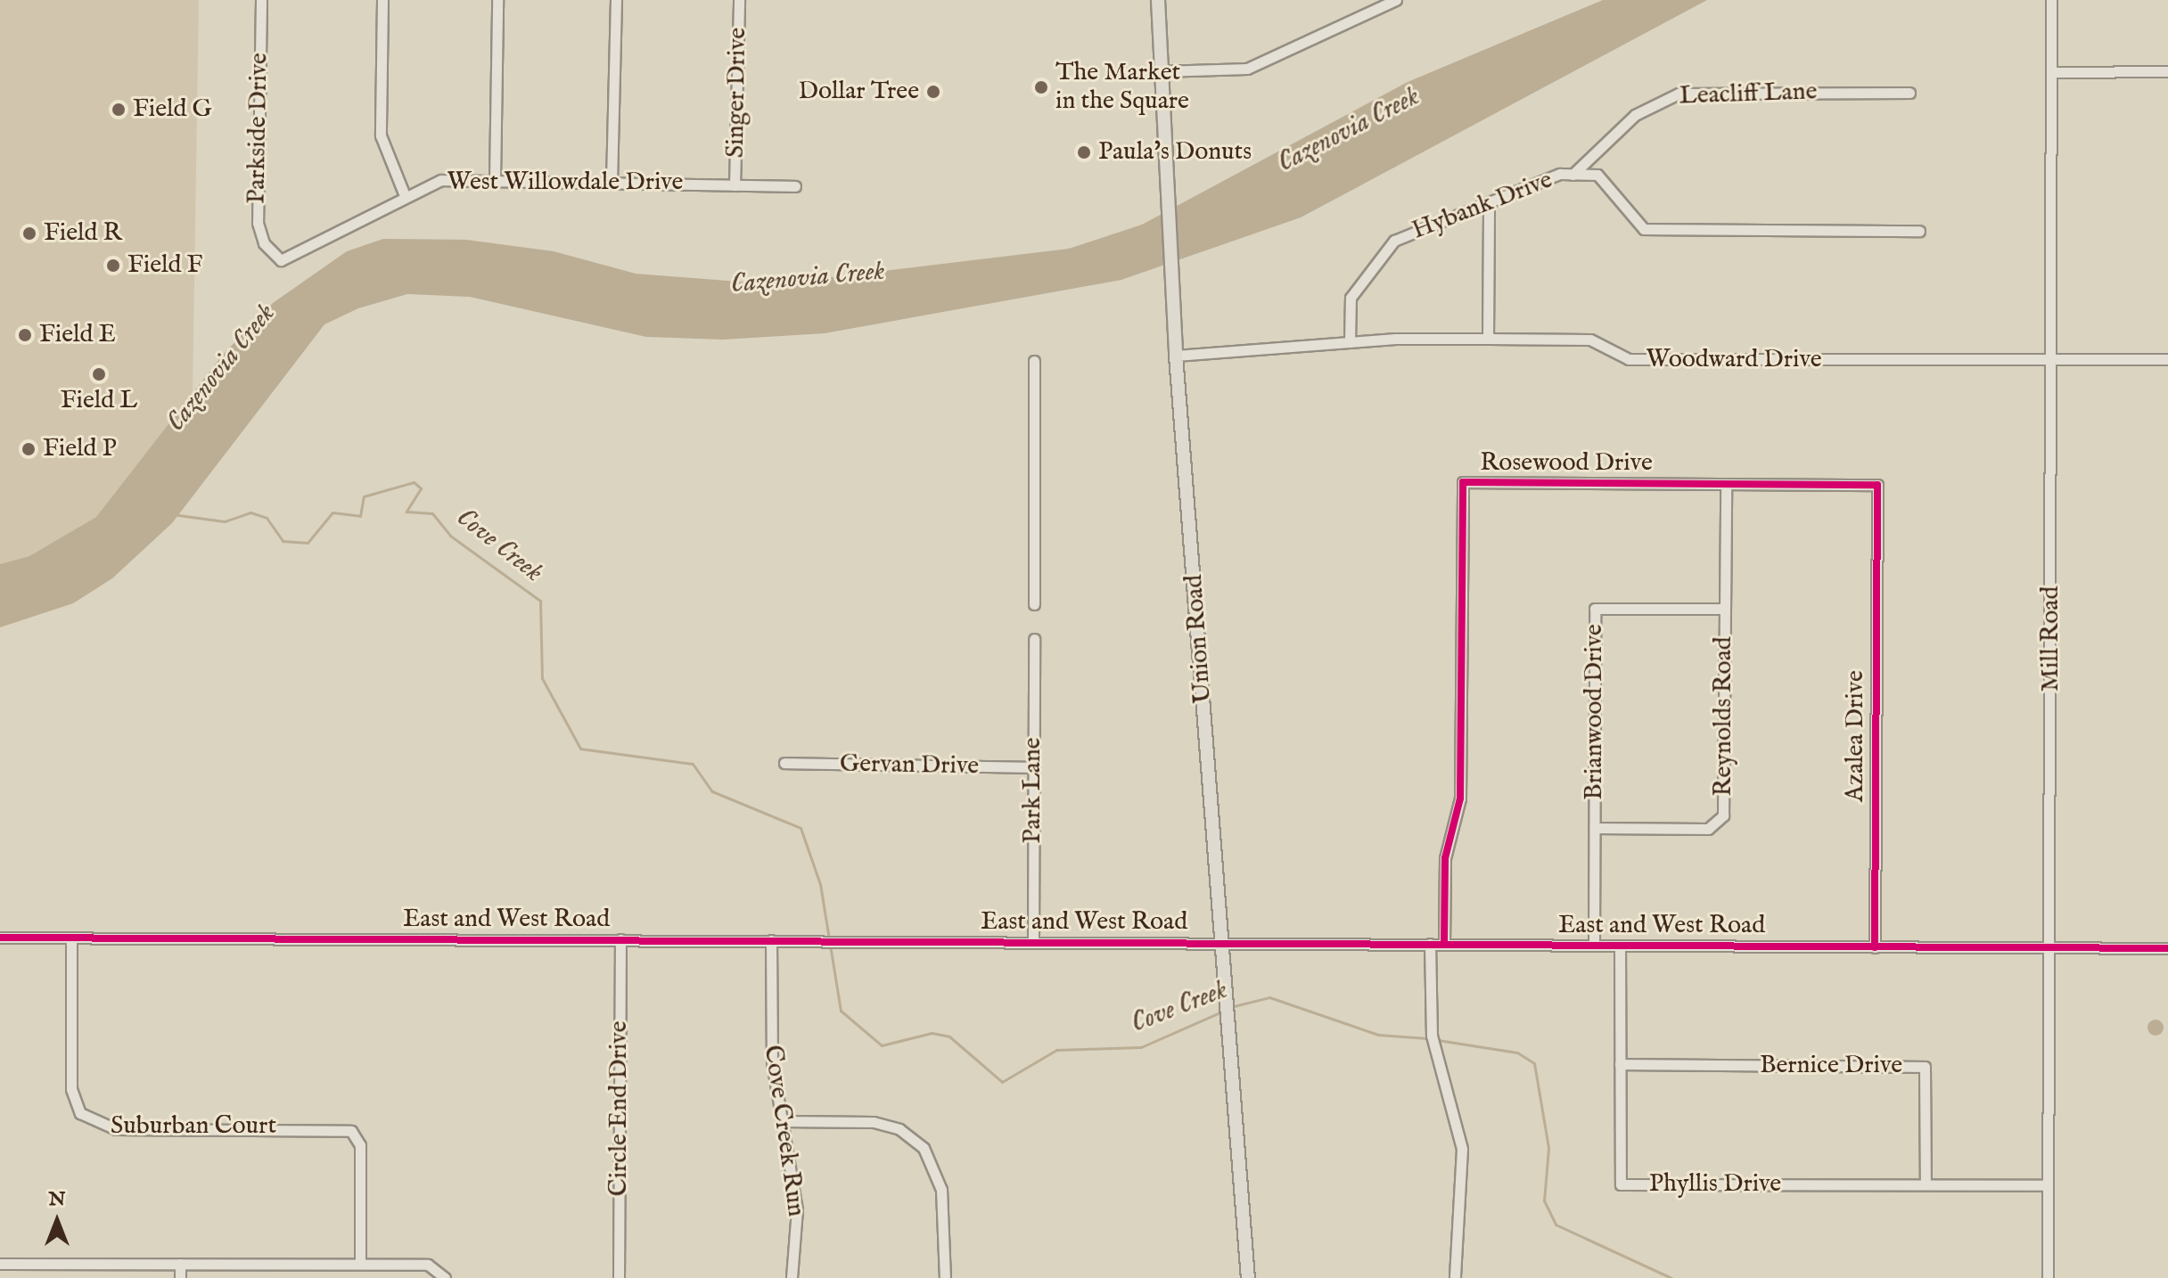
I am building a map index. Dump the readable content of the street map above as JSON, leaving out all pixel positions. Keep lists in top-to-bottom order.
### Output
{
  "streets": {
    "main road": ["Union Road"],
    "street": [
      "Singer Drive",
      "Leacliff Lane",
      "Parkside Drive",
      "West Willowdale Drive",
      "Hybank Drive",
      "Woodward Drive",
      "Rosewood Drive",
      "Mill Road",
      "Brianwood Drive",
      "Reynolds Road",
      "Azalea Drive",
      "Gervan Drive",
      "Park Lane",
      "East and West Road",
      "Bernice Drive",
      "Circle End Drive",
      "Suburban Court",
      "Cove Creek Run",
      "Phyllis Drive"
    ]
  },
  "crossings": [
    ["Singer Drive", "West Willowdale Drive"],
    ["Leacliff Lane", "Hybank Drive"],
    ["Parkside Drive", "West Willowdale Drive"],
    ["Hybank Drive", "Woodward Drive"],
    ["Woodward Drive", "Union Road"],
    ["Woodward Drive", "Mill Road"],
    ["Rosewood Drive", "Reynolds Road"],
    ["Rosewood Drive", "Azalea Drive"],
    ["Rosewood Drive", "East and West Road"],
    ["Union Road", "East and West Road"],
    ["Mill Road", "East and West Road"],
    ["Mill Road", "Phyllis Drive"],
    ["Brianwood Drive", "Reynolds Road"],
    ["Brianwood Drive", "East and West Road"],
    ["Azalea Drive", "East and West Road"],
    ["Gervan Drive", "Park Lane"],
    ["Park Lane", "East and West Road"],
    ["East and West Road", "Circle End Drive"],
    ["East and West Road", "Suburban Court"],
    ["East and West Road", "Cove Creek Run"],
    ["East and West Road", "Phyllis Drive"],
    ["Bernice Drive", "Phyllis Drive"]
  ],
  "water": ["Cazenovia Creek", "Cove Creek"],
  "places": [
    "The Market in the Square",
    "Dollar Tree",
    "Field G",
    "Paula's Donuts",
    "Field R",
    "Field F",
    "Field E",
    "Field L",
    "Field P"
  ],
  "north": "top"
}
